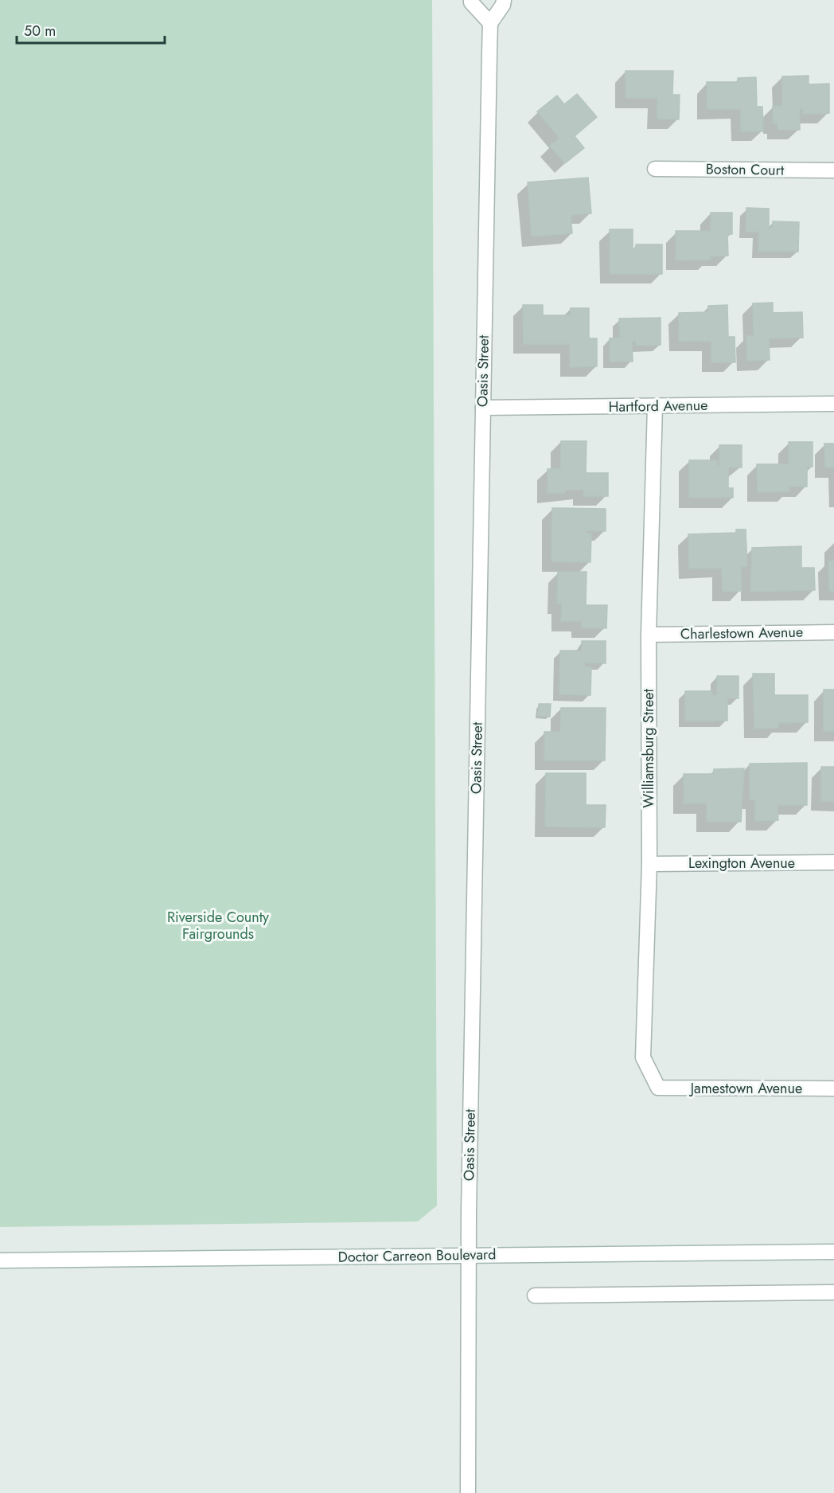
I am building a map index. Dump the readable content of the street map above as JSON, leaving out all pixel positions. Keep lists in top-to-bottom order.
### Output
{
  "streets": {
    "street": [
      "Boston Court",
      "Oasis Street",
      "Hartford Avenue",
      "Charlestown Avenue",
      "Williamsburg Street",
      "Lexington Avenue",
      "Jamestown Avenue",
      "Doctor Carreon Boulevard"
    ]
  },
  "crossings": [
    ["Oasis Street", "Hartford Avenue"],
    ["Oasis Street", "Doctor Carreon Boulevard"],
    ["Hartford Avenue", "Williamsburg Street"],
    ["Charlestown Avenue", "Williamsburg Street"],
    ["Williamsburg Street", "Lexington Avenue"],
    ["Williamsburg Street", "Jamestown Avenue"]
  ],
  "parks": ["Riverside County Fairgrounds"],
  "scale_bar": "50 m"
}
